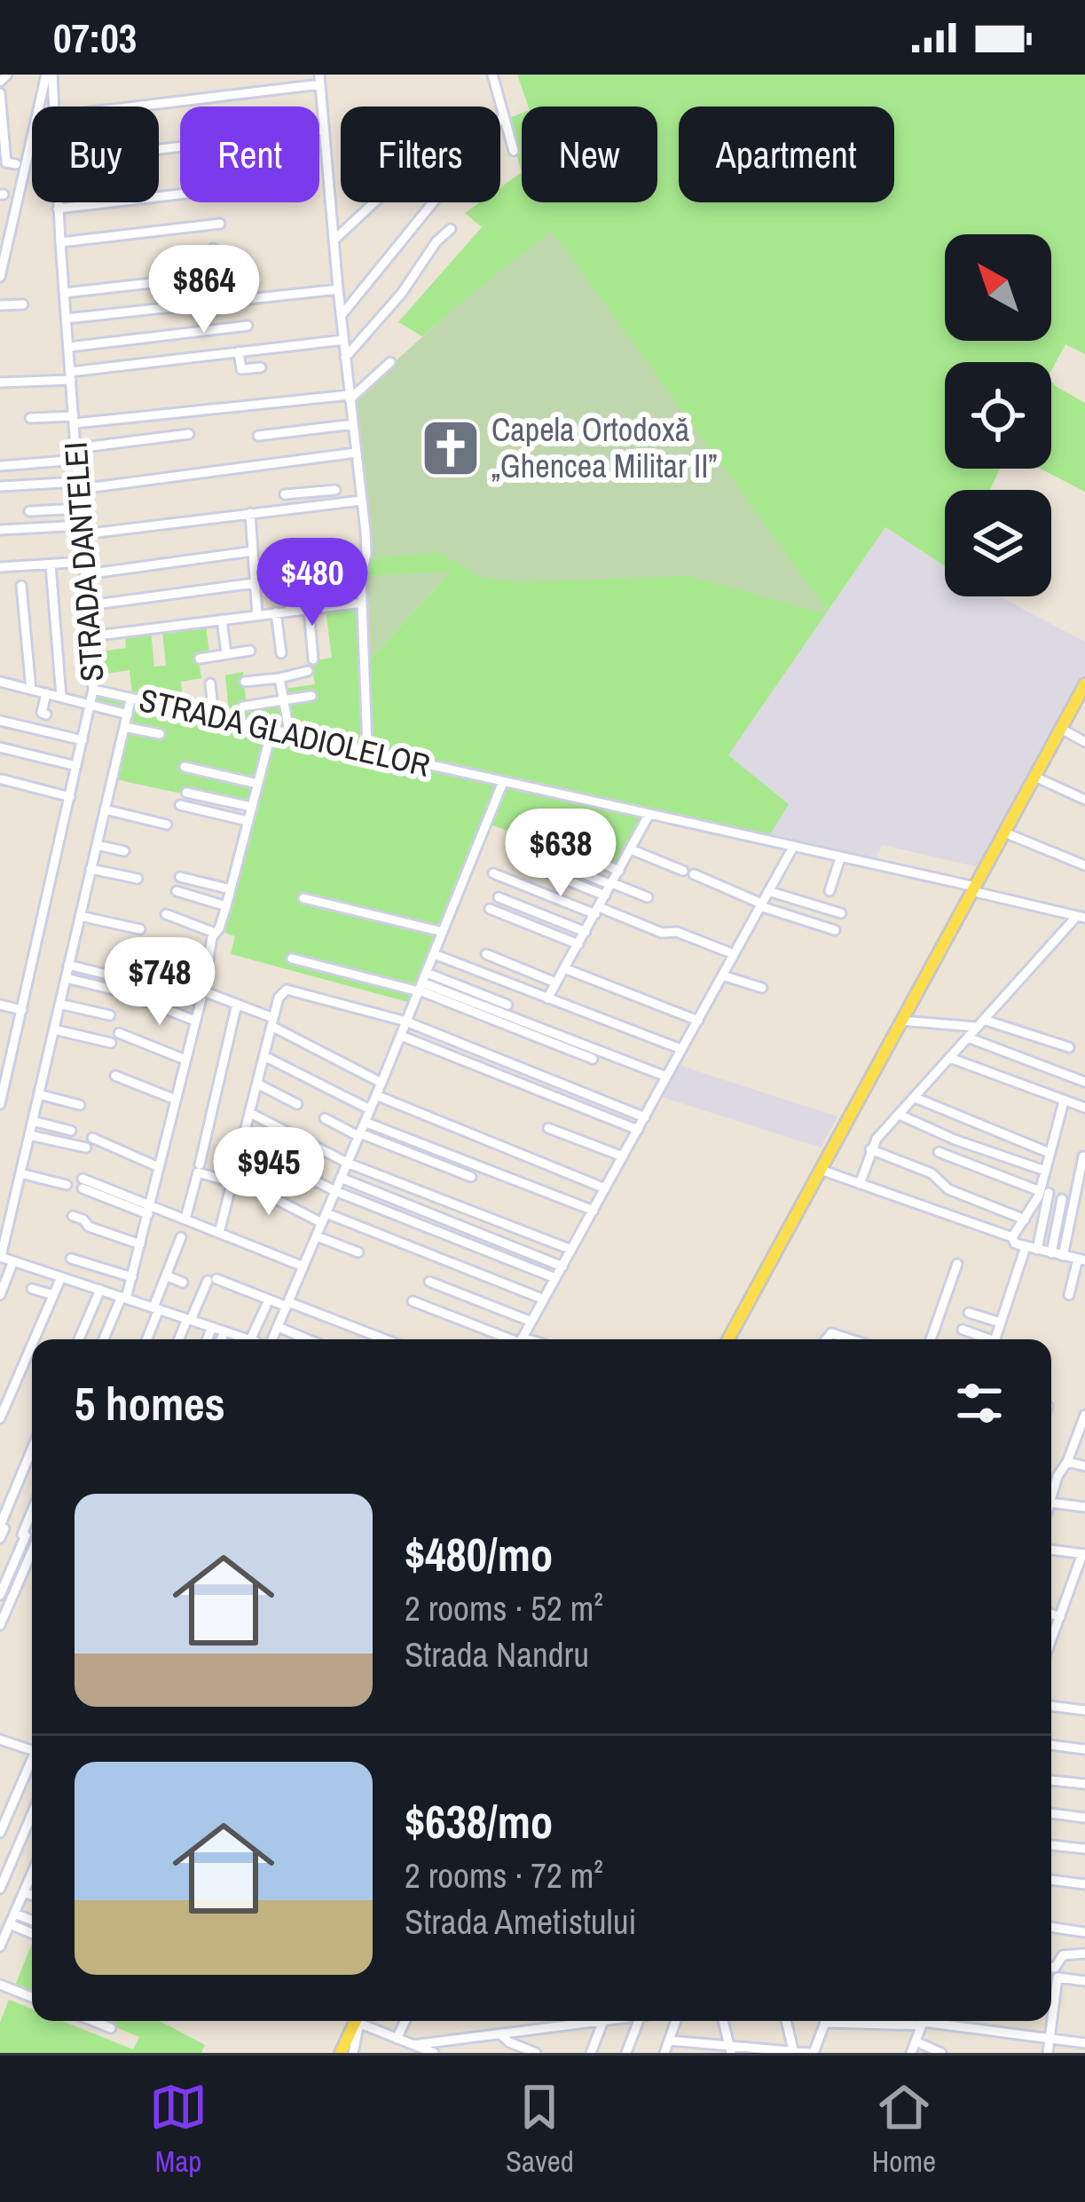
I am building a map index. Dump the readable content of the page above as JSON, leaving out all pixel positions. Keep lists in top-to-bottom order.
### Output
{
  "streets": {
    "street": ["STRADA DANTELEI", "STRADA GLADIOLELOR"]
  },
  "crossings": [
    ["STRADA DANTELEI", "STRADA GLADIOLELOR"]
  ],
  "places": {
    "church": ["Capela Ortodoxă „Ghencea Militar II”"]
  },
  "north": "top left",
  "page": {
    "status": "07:03",
    "chip": [
      "Buy",
      "Rent",
      "Filters",
      "New",
      "Apartment"
    ],
    "price": [
      "$864",
      "$480",
      "$638",
      "$748",
      "$945"
    ],
    "heading": "5 homes",
    "list": [
      {
        "name": "$480/mo",
        "note": "2 rooms · 52 m² · Strada Nandru"
      },
      {
        "name": "$638/mo",
        "note": "2 rooms · 72 m² · Strada Ametistului"
      }
    ],
    "tabs": ["Map", "Saved", "Home"]
  }
}
